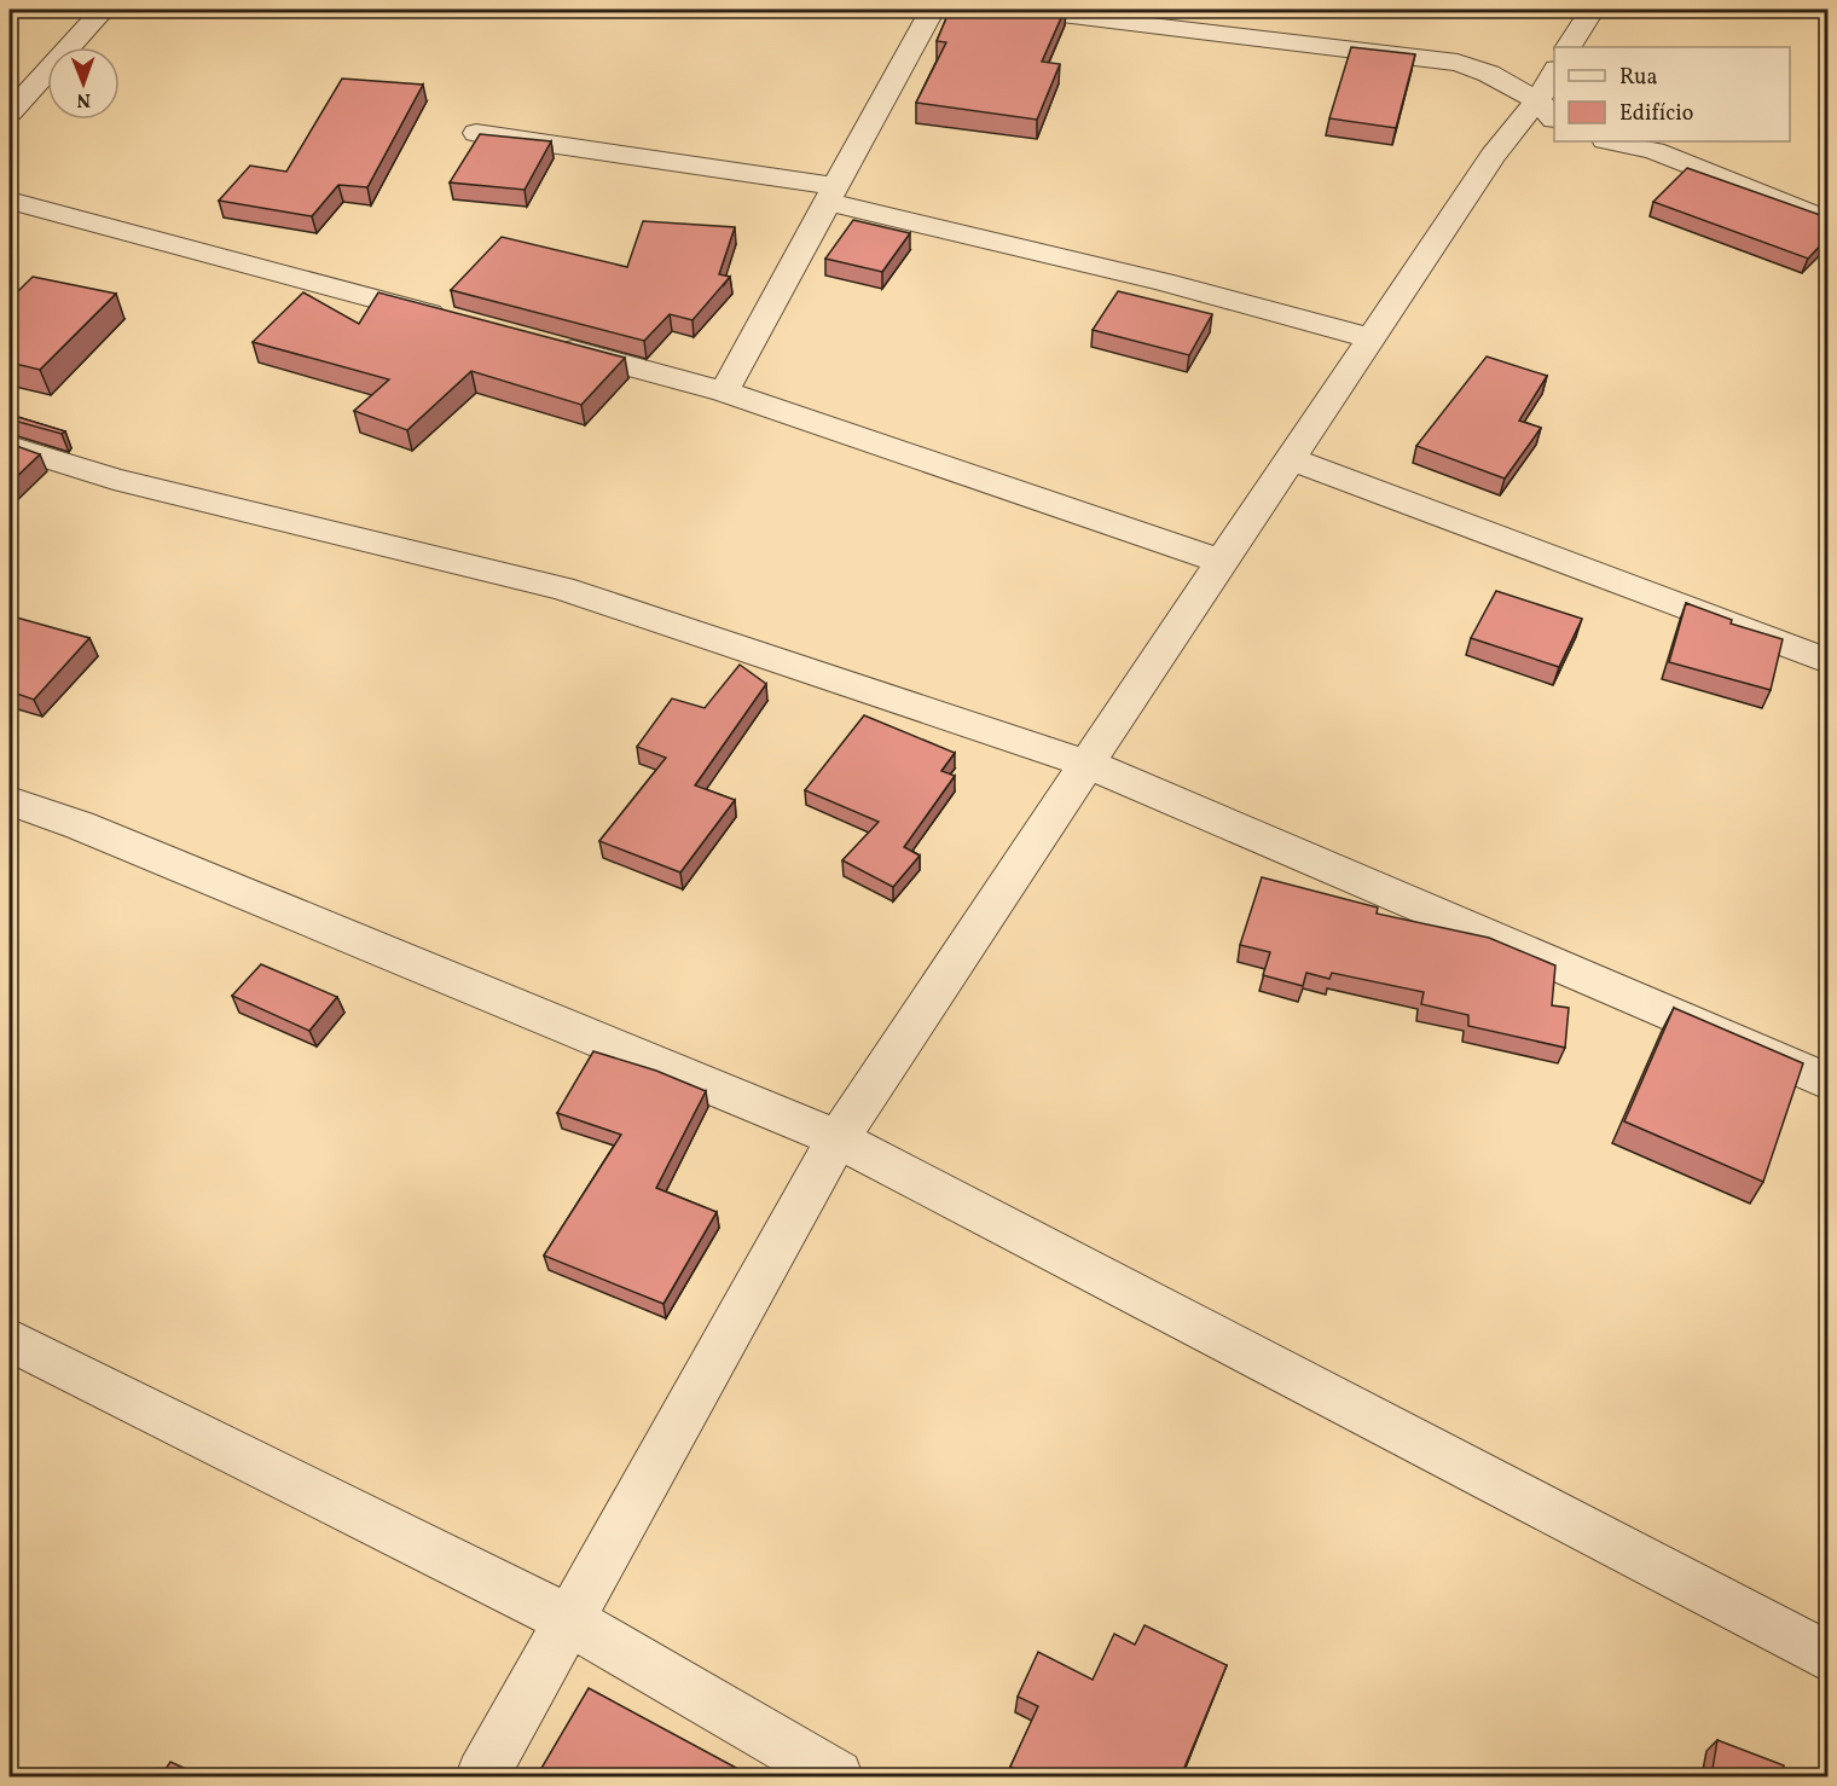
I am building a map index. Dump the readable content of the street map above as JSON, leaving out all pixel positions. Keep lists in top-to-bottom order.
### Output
{
  "legend": ["Rua", "Edifício"],
  "north": "bottom"
}
